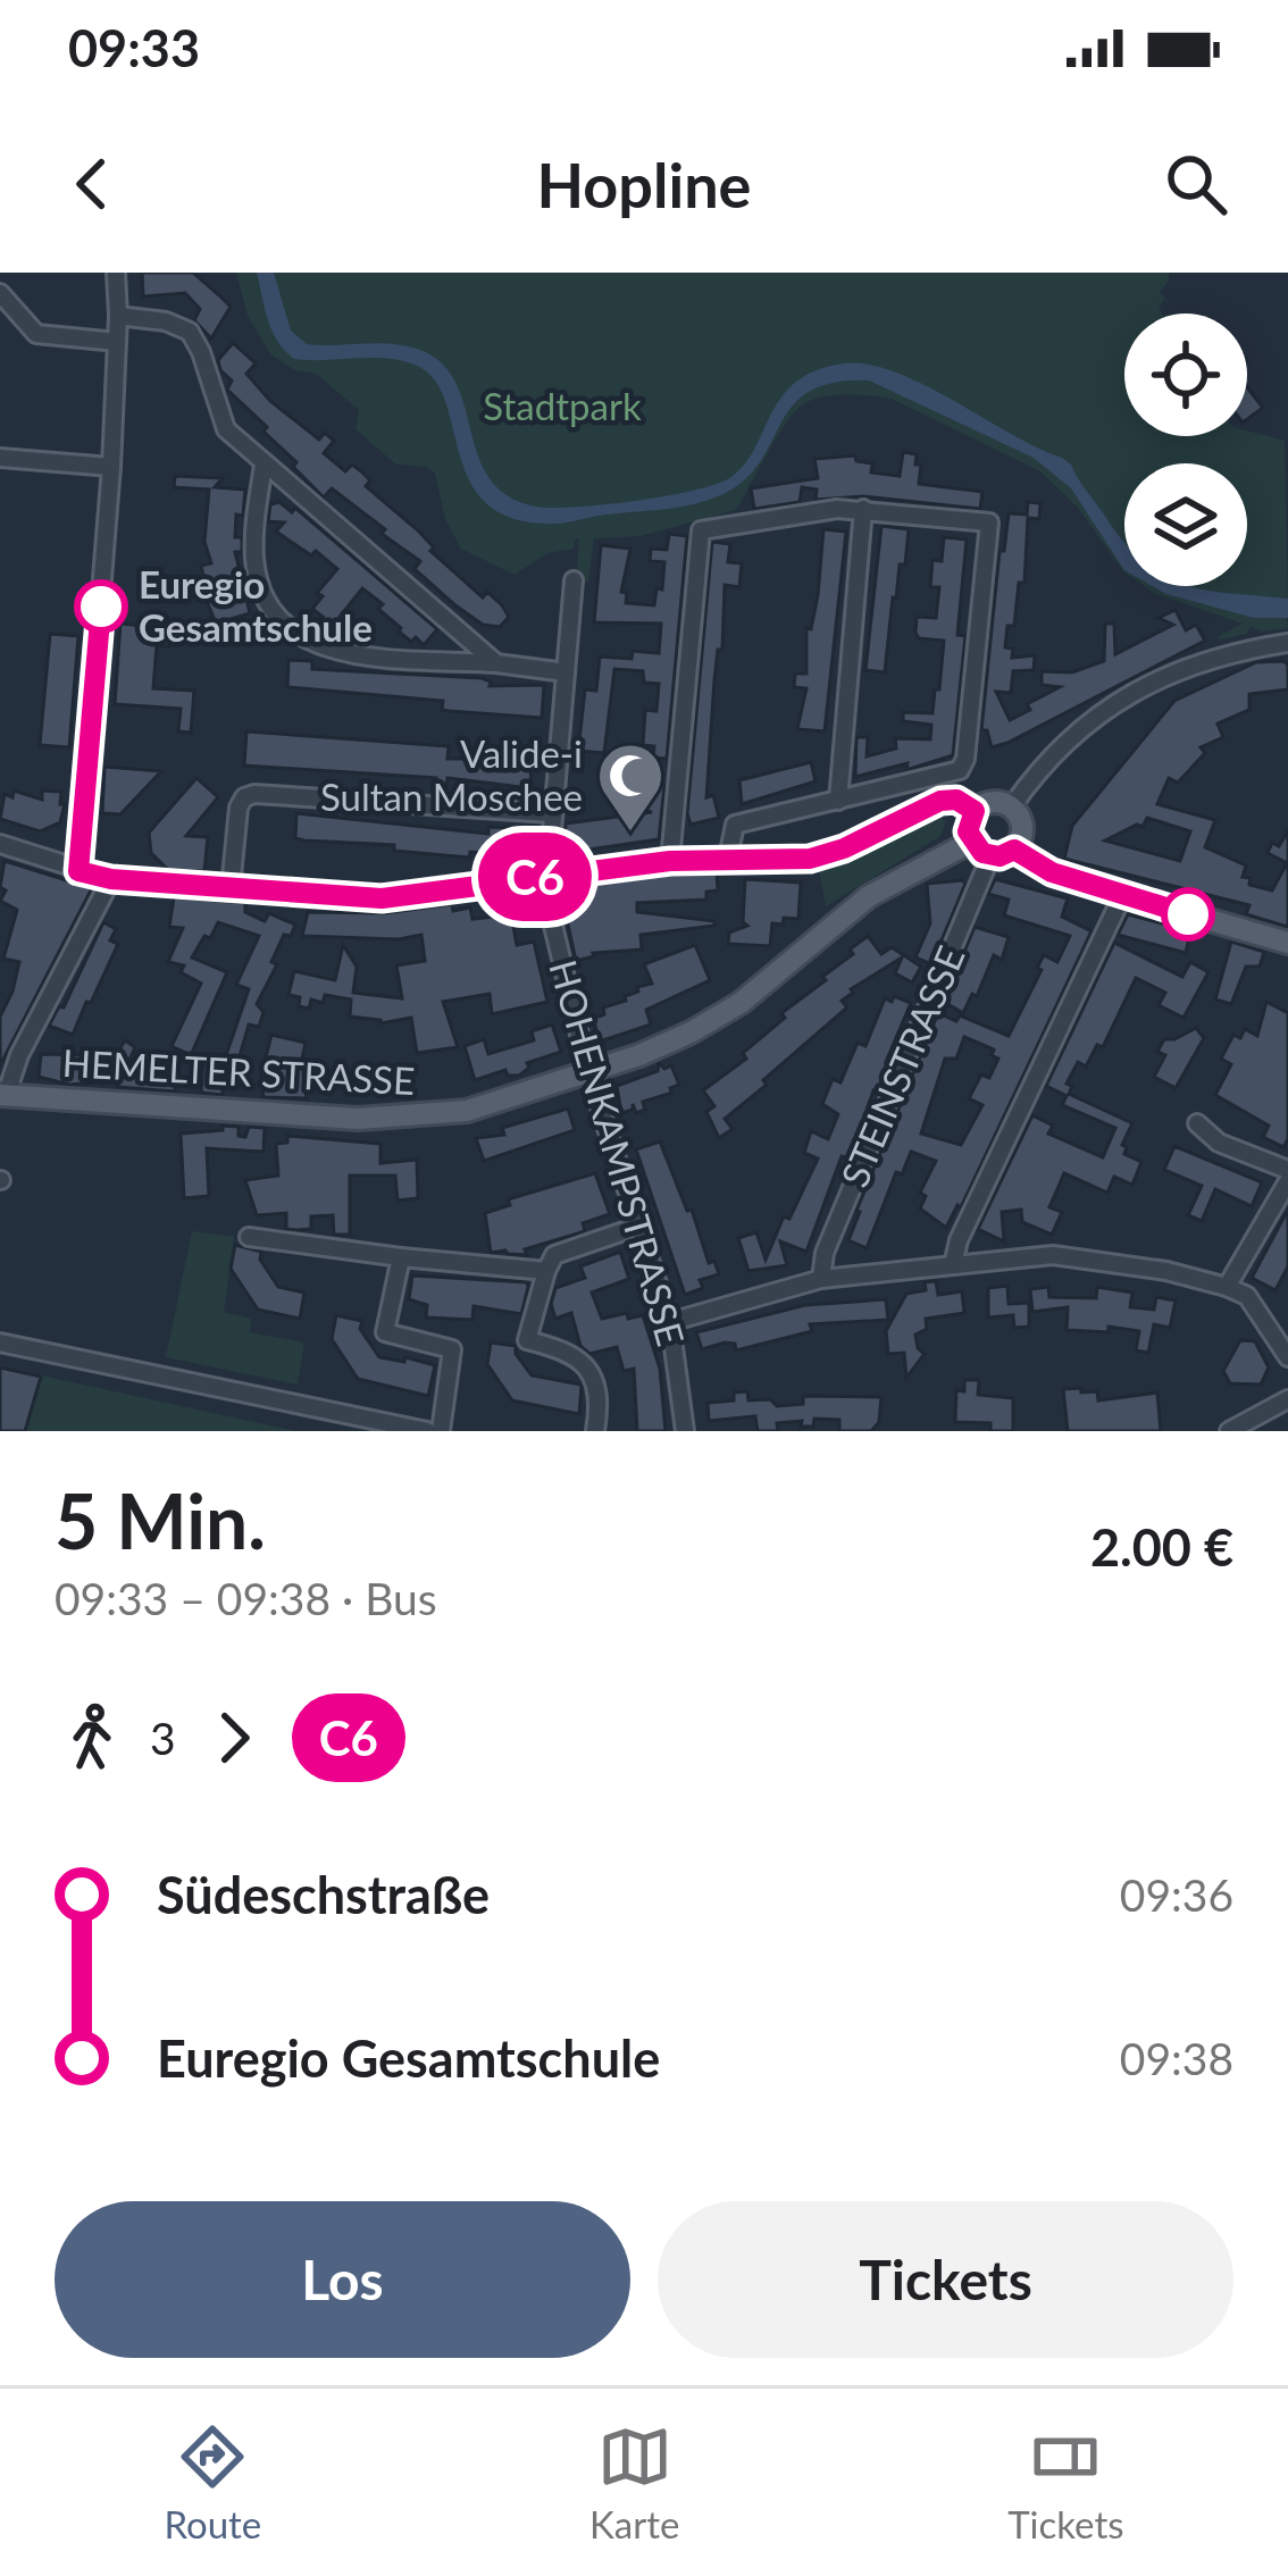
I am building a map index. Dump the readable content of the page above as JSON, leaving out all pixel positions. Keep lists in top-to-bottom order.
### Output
{
  "streets": {
    "main road": ["HEMELTER STRASSE"],
    "street": ["STEINSTRASSE", "HOHENKAMPSTRASSE"]
  },
  "crossings": [
    ["STEINSTRASSE", "HEMELTER STRASSE"],
    ["HEMELTER STRASSE", "HOHENKAMPSTRASSE"]
  ],
  "parks": ["Stadtpark"],
  "places": {
    "other": ["Euregio Gesamtschule"],
    "mosque": ["Valide-i Sultan Moschee"]
  },
  "lines": ["bus line C6"],
  "page": {
    "status": "09:33",
    "header": "Hopline",
    "on_map": "C6",
    "heading": ["5 Min.", "09:33 – 09:38 · Bus", "2.00 €"],
    "legs": ["3", "C6"],
    "list": [
      {
        "name": "Südeschstraße",
        "value": "09:36"
      },
      {
        "name": "Euregio Gesamtschule",
        "value": "09:38"
      }
    ],
    "buttons": ["Los", "Tickets"],
    "tabs": ["Route", "Karte", "Tickets"]
  }
}
